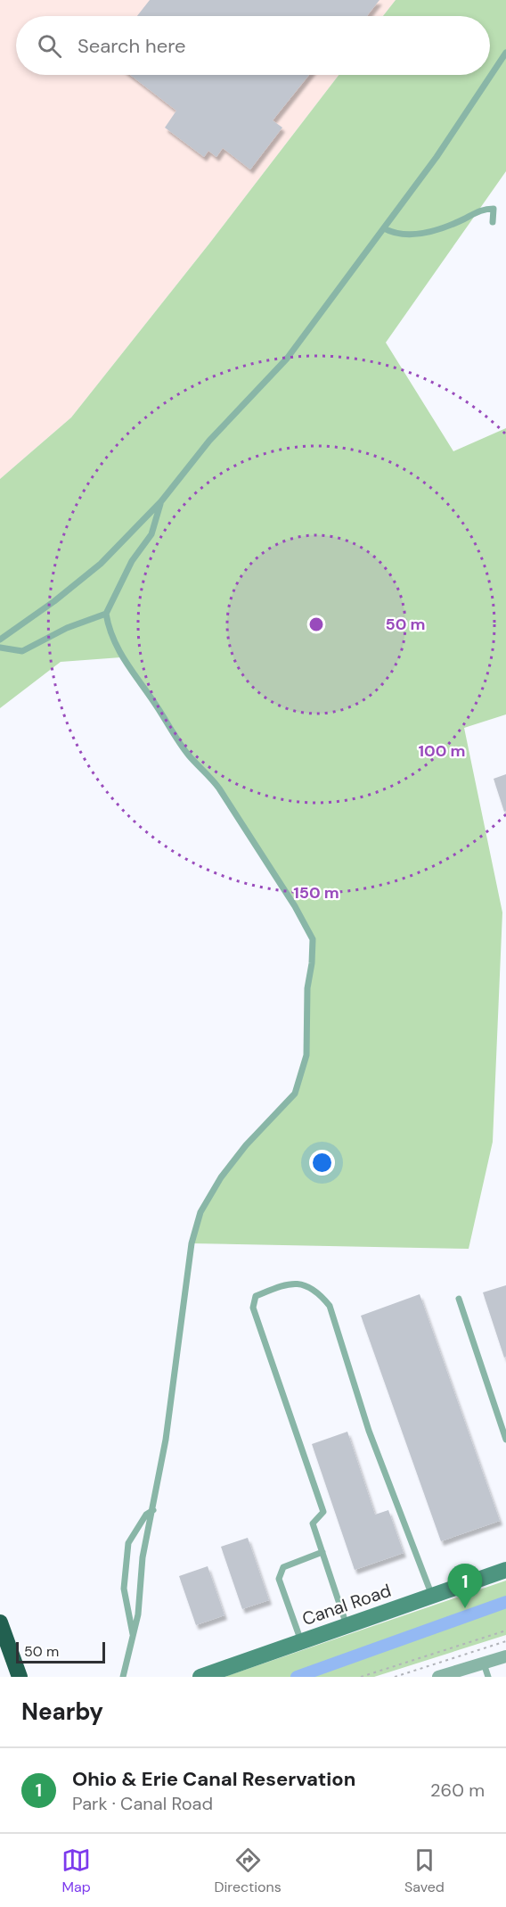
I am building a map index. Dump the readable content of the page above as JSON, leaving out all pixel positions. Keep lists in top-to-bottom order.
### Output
{
  "streets": {
    "main road": ["Canal Road"]
  },
  "scale_bar": "50 m",
  "page": {
    "search": "Search here",
    "pins": "1",
    "scale": "50 m",
    "heading": "Nearby",
    "list": [
      {
        "mark": "1",
        "name": "Ohio & Erie Canal Reservation",
        "note": "Park · Canal Road",
        "value": "260 m"
      }
    ],
    "nav": ["Map", "Directions", "Saved"]
  },
  "rings": ["50 m", "100 m", "150 m"]
}
